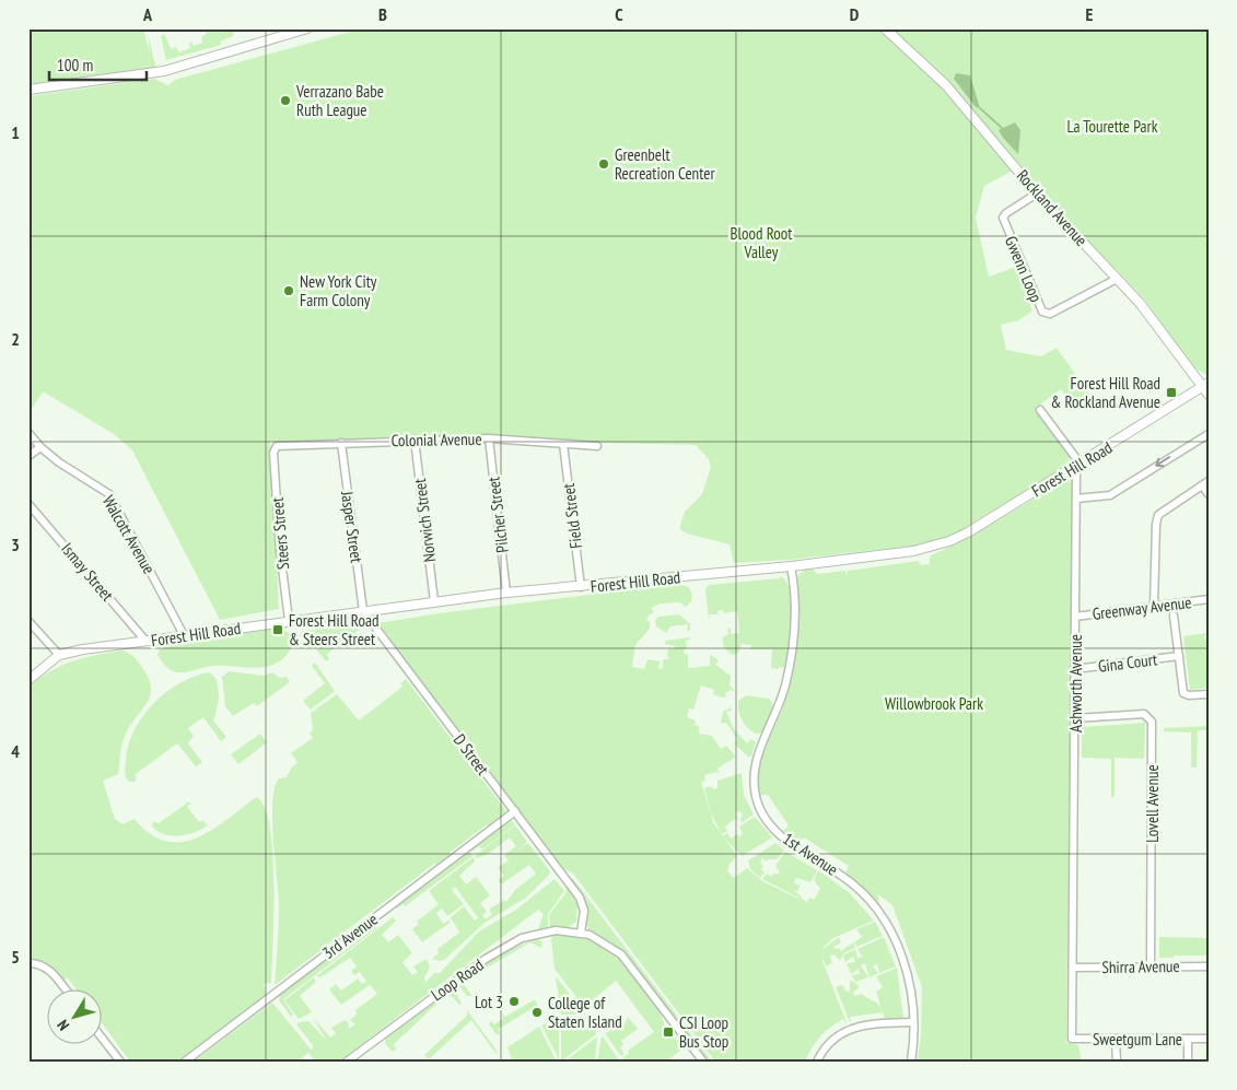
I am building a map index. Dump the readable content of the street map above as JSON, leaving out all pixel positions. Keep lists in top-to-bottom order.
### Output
{
  "streets": {
    "street": [
      "Rockland Avenue",
      "Gwenn Loop",
      "Colonial Avenue",
      "Forest Hill Road",
      "Pilcher Street",
      "Field Street",
      "Norwich Street",
      "Jasper Street",
      "Steers Street",
      "Walcott Avenue",
      "Ismay Street",
      "Greenway Avenue",
      "Gina Court",
      "Ashworth Avenue",
      "D Street",
      "Lovell Avenue",
      "1st Avenue",
      "3rd Avenue",
      "Shirra Avenue",
      "Loop Road",
      "Sweetgum Lane"
    ]
  },
  "crossings": [
    ["Rockland Avenue", "Gwenn Loop"],
    ["Rockland Avenue", "Forest Hill Road"],
    ["Colonial Avenue", "Pilcher Street"],
    ["Colonial Avenue", "Field Street"],
    ["Colonial Avenue", "Norwich Street"],
    ["Colonial Avenue", "Jasper Street"],
    ["Colonial Avenue", "Steers Street"],
    ["Forest Hill Road", "Pilcher Street"],
    ["Forest Hill Road", "Field Street"],
    ["Forest Hill Road", "Norwich Street"],
    ["Forest Hill Road", "Jasper Street"],
    ["Forest Hill Road", "Steers Street"],
    ["Forest Hill Road", "Walcott Avenue"],
    ["Forest Hill Road", "Ismay Street"],
    ["Forest Hill Road", "Ashworth Avenue"],
    ["Forest Hill Road", "D Street"],
    ["Forest Hill Road", "1st Avenue"],
    ["Jasper Street", "D Street"],
    ["Greenway Avenue", "Ashworth Avenue"],
    ["Gina Court", "Ashworth Avenue"],
    ["Ashworth Avenue", "Lovell Avenue"],
    ["Ashworth Avenue", "Shirra Avenue"],
    ["Ashworth Avenue", "Sweetgum Lane"],
    ["D Street", "3rd Avenue"],
    ["D Street", "Loop Road"],
    ["Lovell Avenue", "Shirra Avenue"],
    ["Shirra Avenue", "Sweetgum Lane"]
  ],
  "parks": ["La Tourette Park", "Blood Root Valley", "Willowbrook Park"],
  "places": {
    "other": [
      "Verrazano Babe Ruth League",
      "Greenbelt Recreation Center",
      "New York City Farm Colony",
      "Lot 3",
      "College of Staten Island"
    ],
    "transit": ["Forest Hill Road & Rockland Avenue", "Forest Hill Road & Steers Street", "CSI Loop Bus Stop"]
  },
  "scale_bar": "100 m",
  "north": "bottom left",
  "grid": {
    "columns": [
      "A",
      "B",
      "C",
      "D",
      "E"
    ],
    "rows": [
      "1",
      "2",
      "3",
      "4",
      "5"
    ]
  }
}
